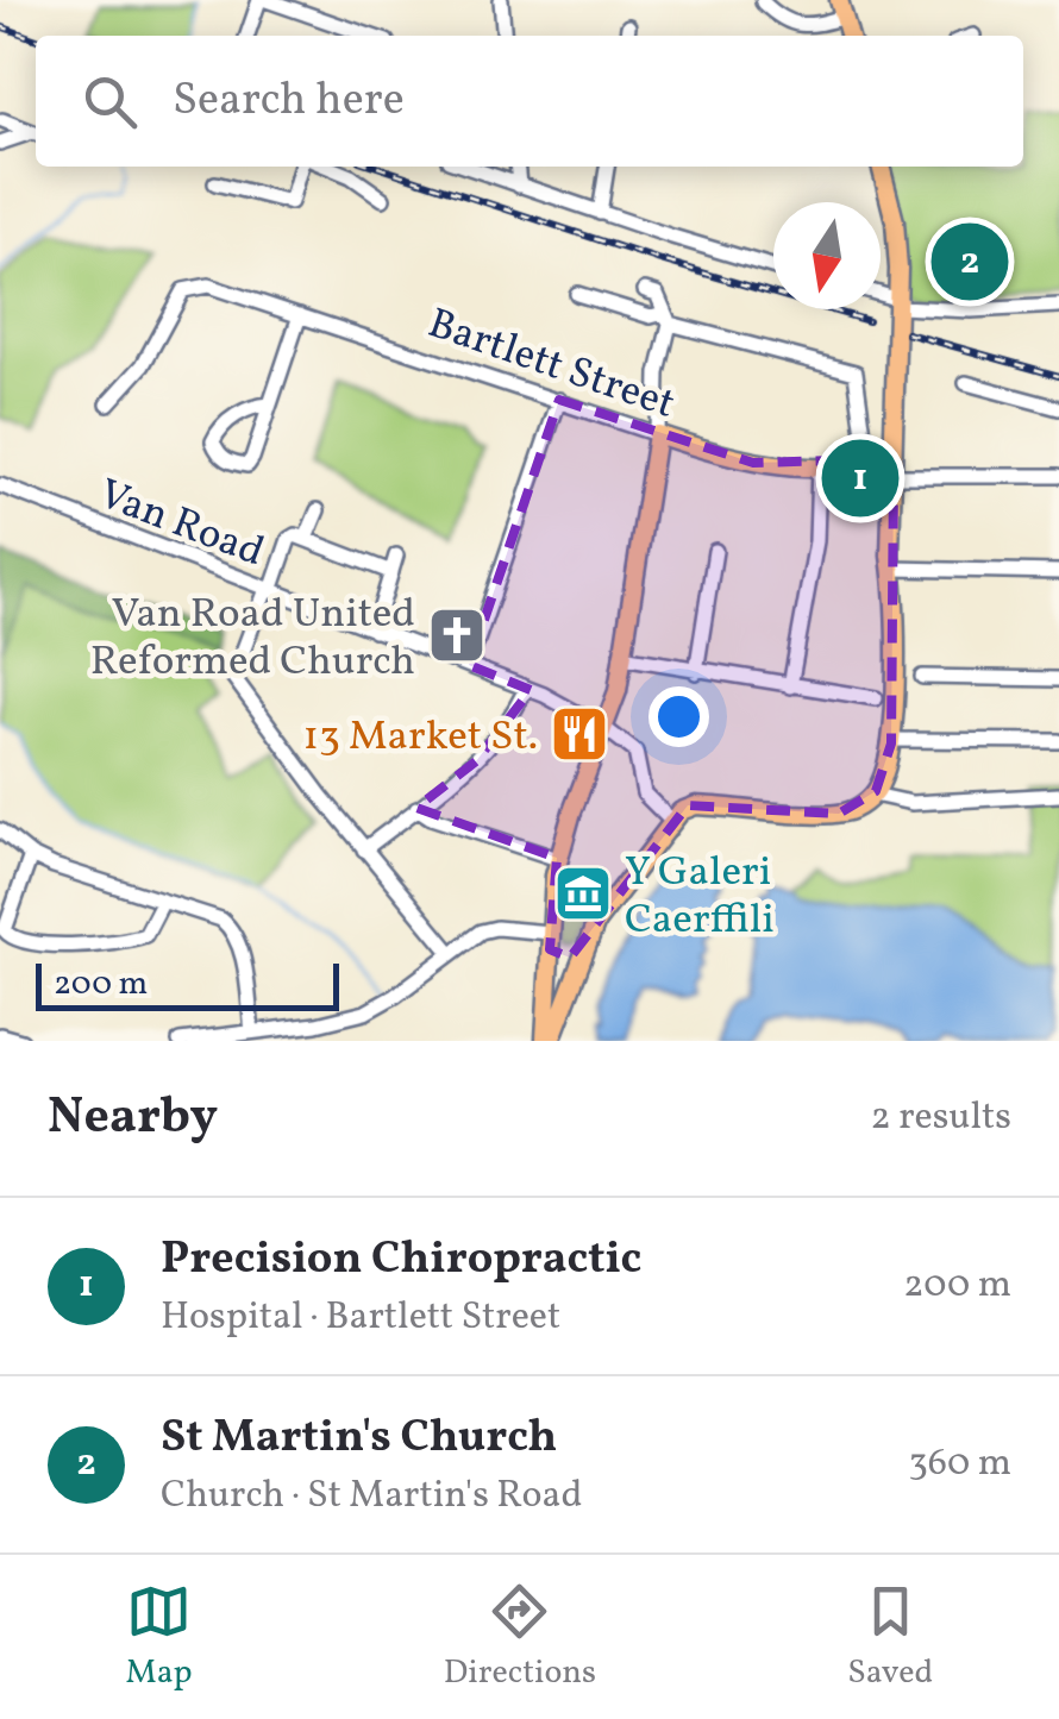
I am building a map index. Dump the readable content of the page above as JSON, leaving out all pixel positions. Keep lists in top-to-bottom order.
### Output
{
  "streets": {
    "main road": ["Bartlett Street"],
    "street": ["Van Road"]
  },
  "places": {
    "church": ["Van Road United Reformed Church"],
    "restaurant": ["13 Market St."],
    "museum": ["Y Galeri Caerffili"]
  },
  "scale_bar": "200 m",
  "north": "bottom",
  "page": {
    "search": "Search here",
    "pins": ["2", "1"],
    "scale": "200 m",
    "heading": ["Nearby", "2 results"],
    "list": [
      {
        "mark": "1",
        "name": "Precision Chiropractic",
        "note": "Hospital · Bartlett Street",
        "value": "200 m"
      },
      {
        "mark": "2",
        "name": "St Martin's Church",
        "note": "Church · St Martin's Road",
        "value": "360 m"
      }
    ],
    "nav": ["Map", "Directions", "Saved"]
  }
}
